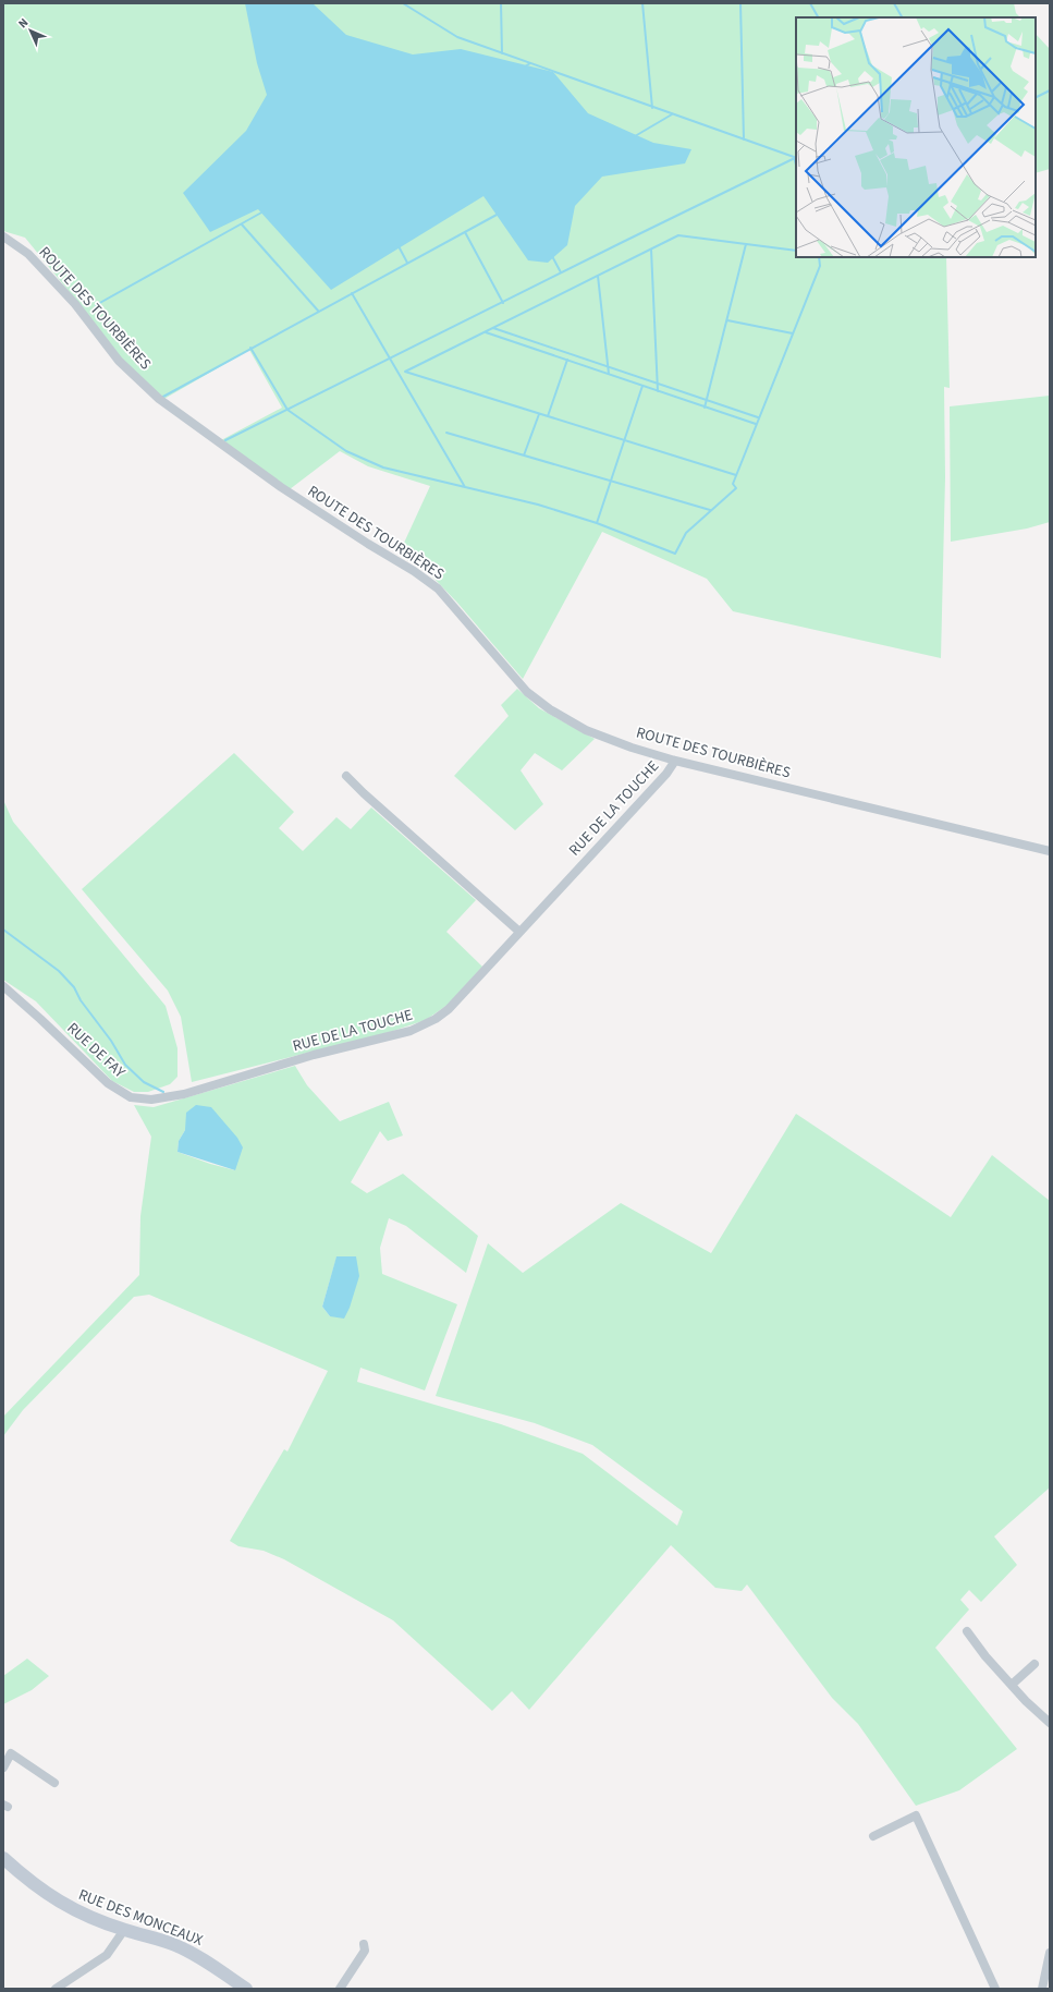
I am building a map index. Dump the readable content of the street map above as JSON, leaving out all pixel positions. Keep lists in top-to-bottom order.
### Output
{
  "streets": {
    "main road": ["RUE DES MONCEAUX"],
    "street": ["ROUTE DES TOURBIÈRES", "RUE DE LA TOUCHE", "RUE DE FAY"]
  },
  "crossings": [
    ["ROUTE DES TOURBIÈRES", "RUE DE LA TOUCHE"],
    ["RUE DE LA TOUCHE", "RUE DE FAY"]
  ],
  "north": "top left"
}
